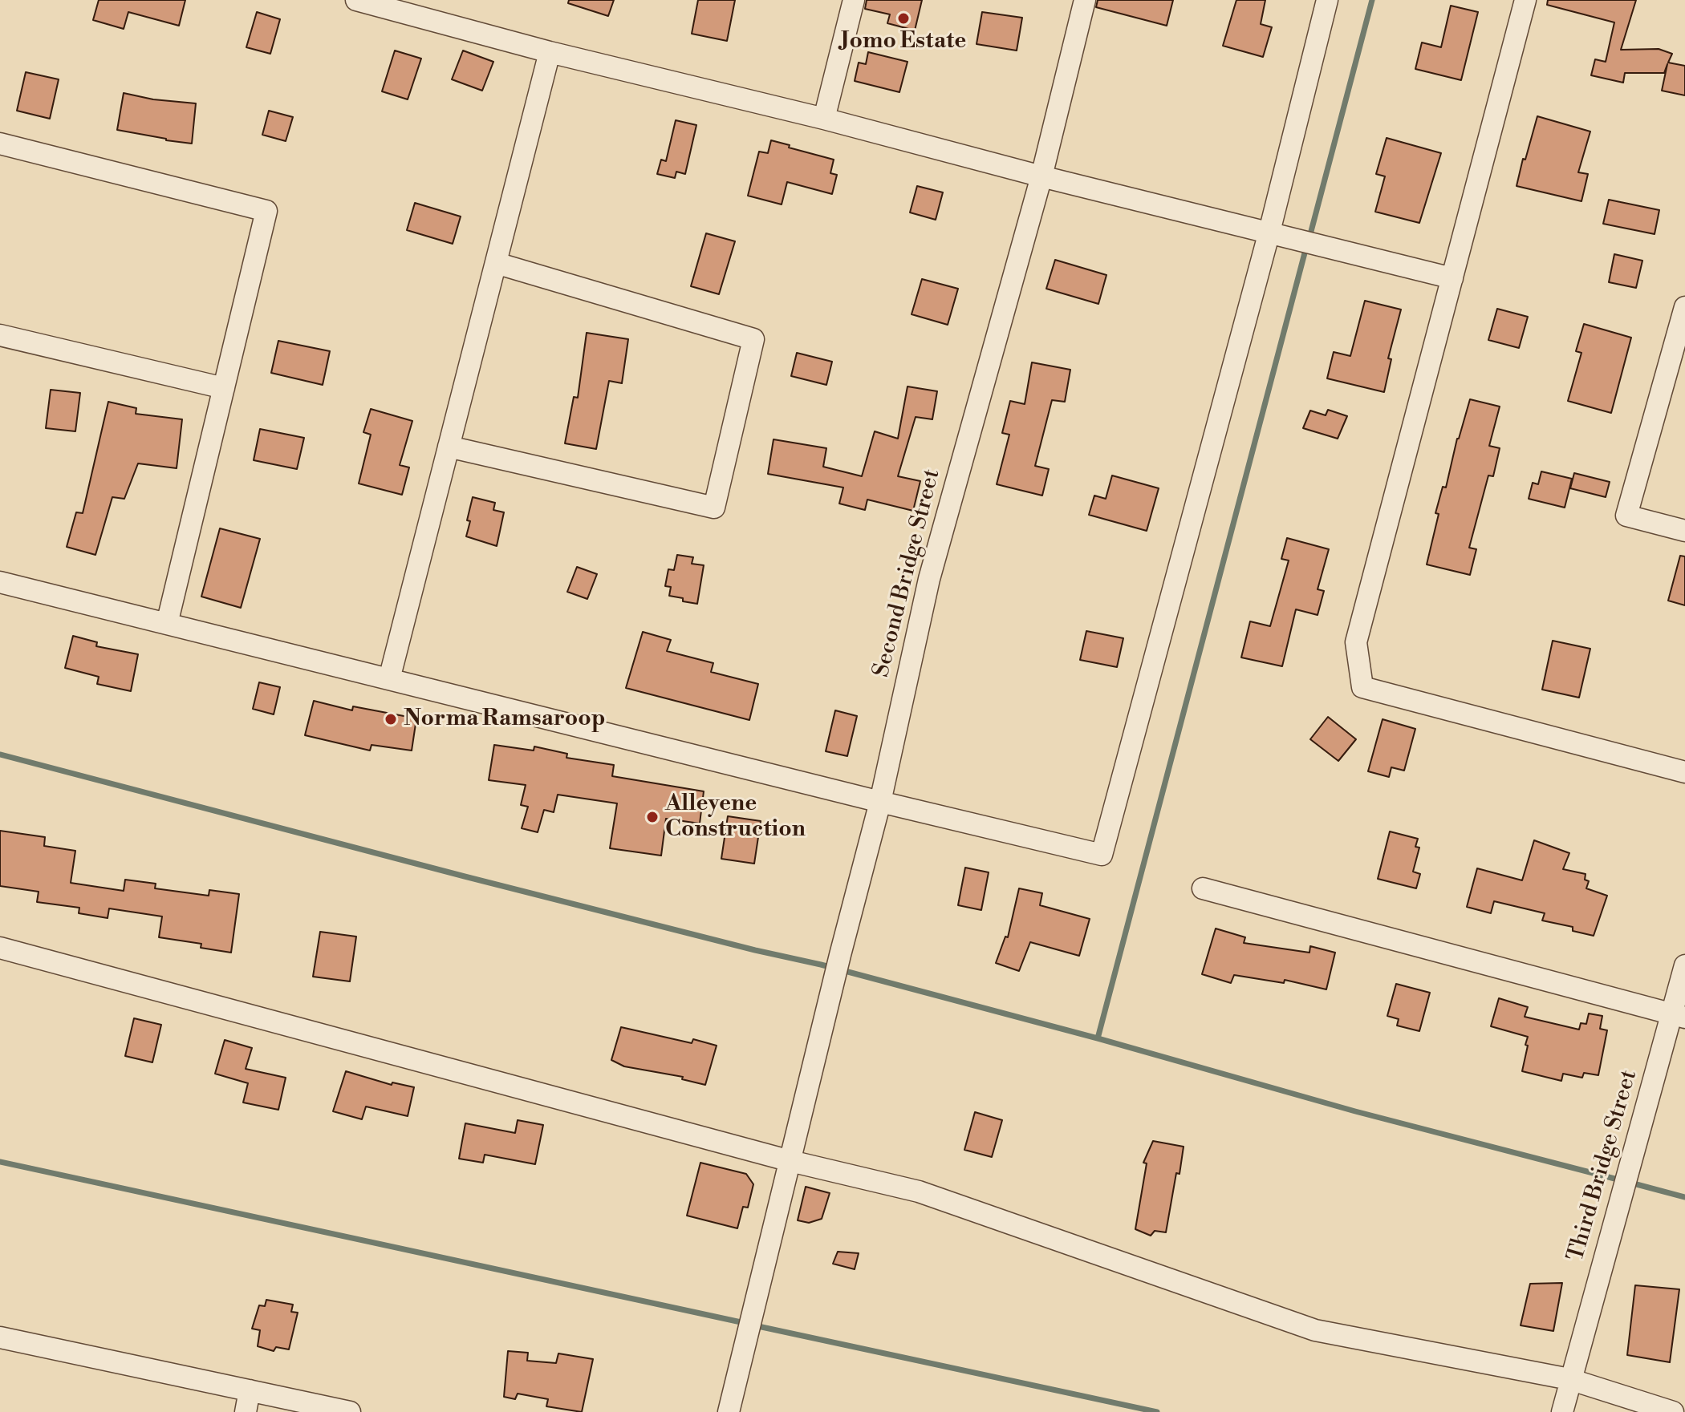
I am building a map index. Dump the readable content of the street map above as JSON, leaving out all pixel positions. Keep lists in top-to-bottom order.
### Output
{
  "streets": {
    "street": ["Second Bridge Street", "Third Bridge Street"]
  },
  "places": ["Jomo Estate", "Norma Ramsaroop", "Alleyene Construction"]
}
